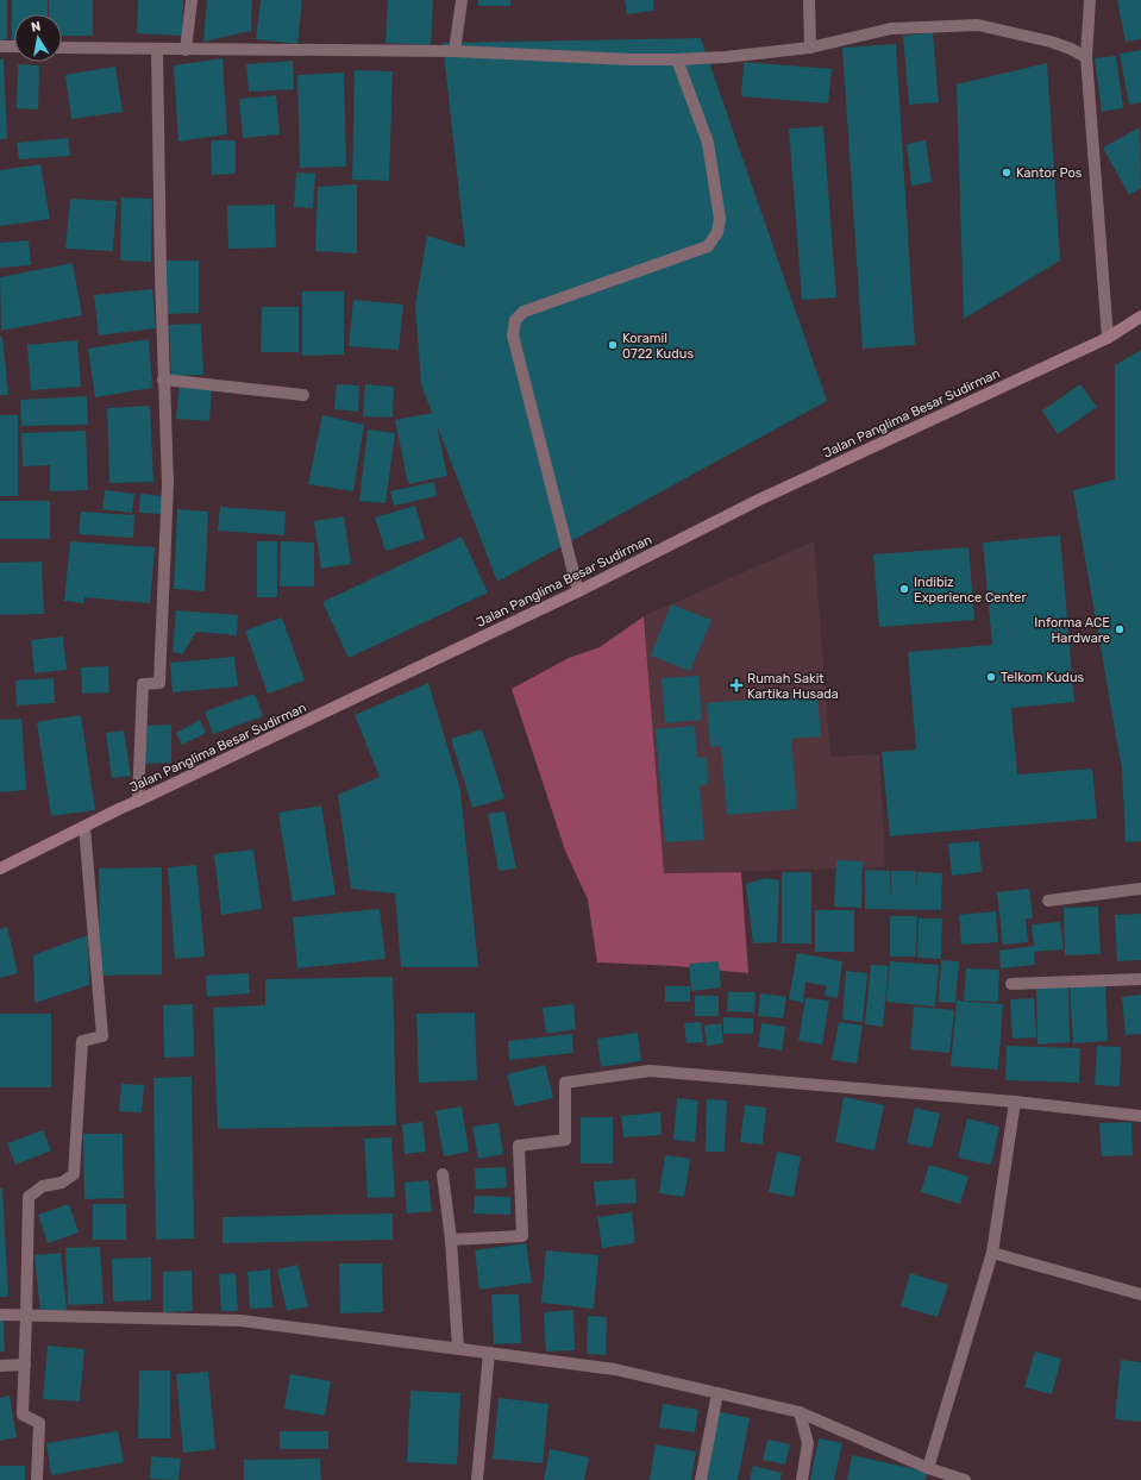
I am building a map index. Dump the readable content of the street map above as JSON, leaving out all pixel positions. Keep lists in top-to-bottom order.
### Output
{
  "streets": {
    "main road": ["Jalan Panglima Besar Sudirman"]
  },
  "places": {
    "other": [
      "Kantor Pos",
      "Koramil 0722 Kudus",
      "Indibiz Experience Center",
      "Informa ACE Hardware",
      "Telkom Kudus"
    ],
    "health": ["Rumah Sakit Kartika Husada"]
  },
  "north": "top"
}
